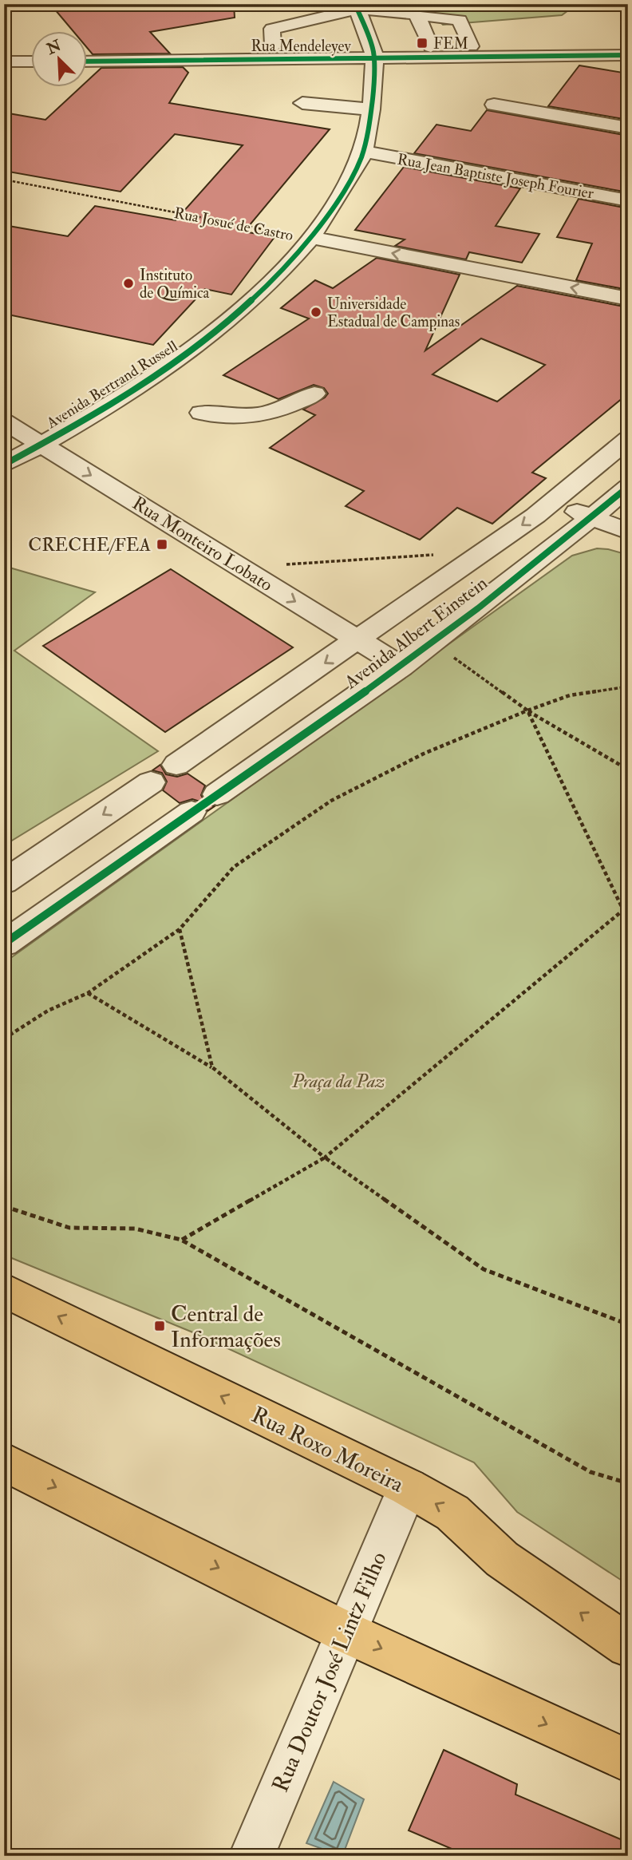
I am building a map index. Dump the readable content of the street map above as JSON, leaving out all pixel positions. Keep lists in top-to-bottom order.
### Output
{
  "streets": {
    "main road": ["Rua Roxo Moreira"],
    "street": [
      "Rua Mendeleyev",
      "Rua Jean Baptiste Joseph Fourier",
      "Rua Josué de Castro",
      "Avenida Bertrand Russell",
      "Rua Monteiro Lobato",
      "Avenida Albert Einstein",
      "Rua Doutor José Lintz Filho"
    ]
  },
  "crossings": [
    ["Rua Mendeleyev", "Avenida Bertrand Russell"],
    ["Rua Jean Baptiste Joseph Fourier", "Avenida Bertrand Russell"],
    ["Rua Josué de Castro", "Avenida Bertrand Russell"],
    ["Avenida Bertrand Russell", "Rua Monteiro Lobato"],
    ["Rua Monteiro Lobato", "Avenida Albert Einstein"],
    ["Rua Roxo Moreira", "Rua Doutor José Lintz Filho"]
  ],
  "one_way": ["Rua Josué de Castro", "Rua Monteiro Lobato"],
  "parks": ["Praça da Paz"],
  "places": {
    "transit": ["FEM", "CRECHE/FEA", "Central de Informações"],
    "other": ["Instituto de Química", "Universidade Estadual de Campinas"]
  },
  "north": "top left"
}
